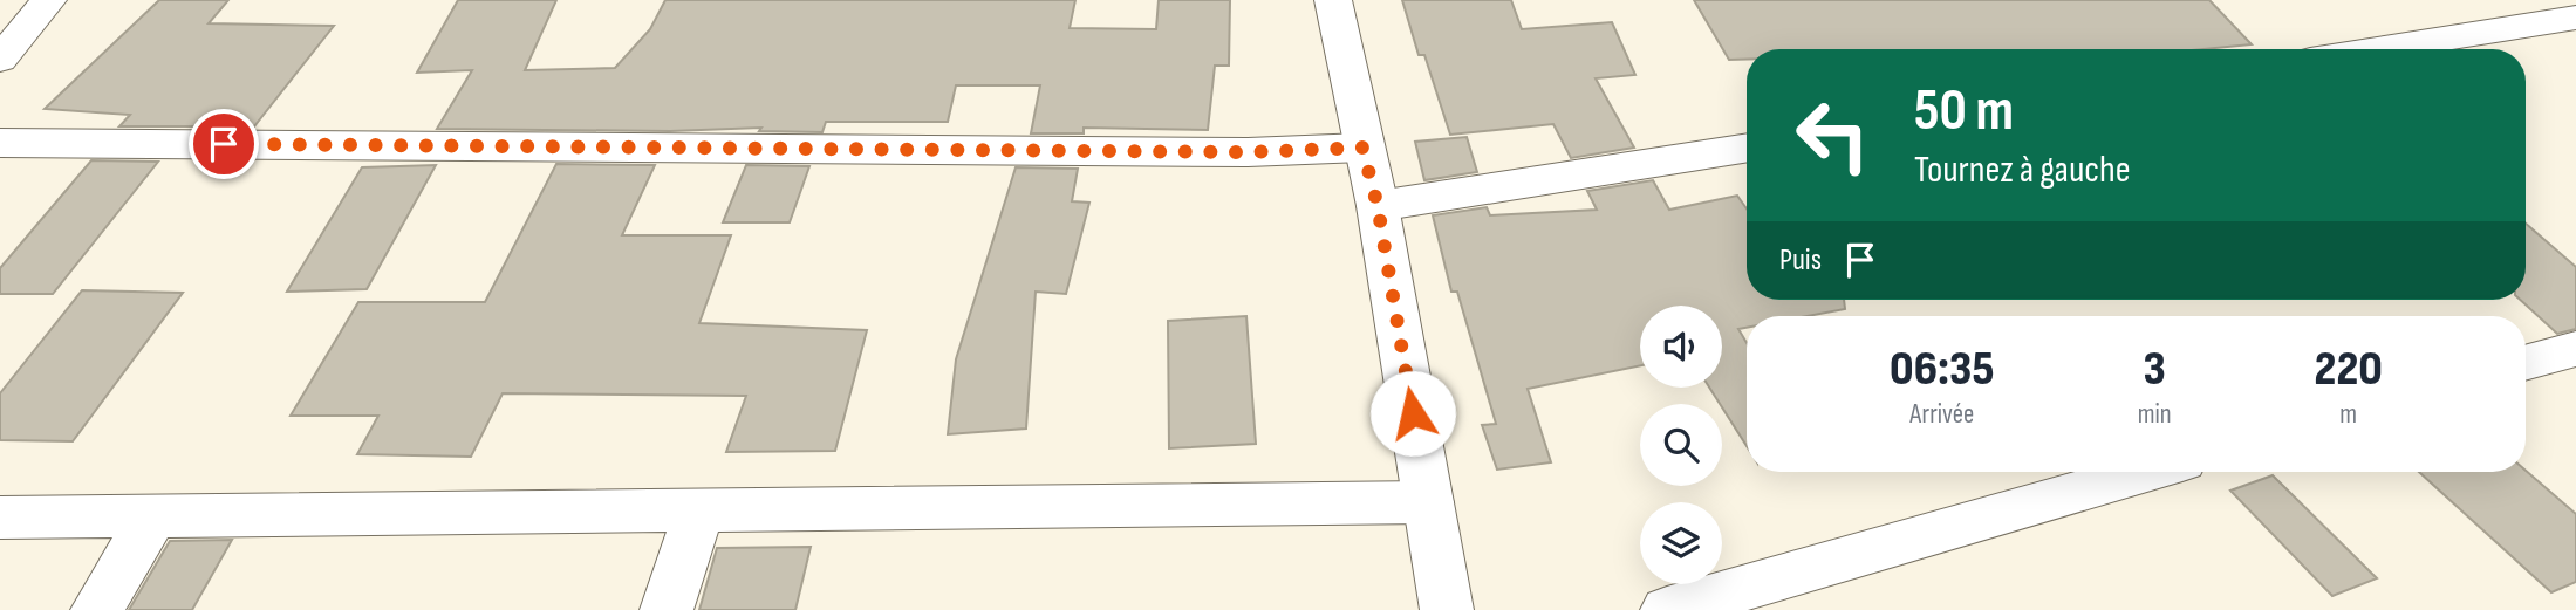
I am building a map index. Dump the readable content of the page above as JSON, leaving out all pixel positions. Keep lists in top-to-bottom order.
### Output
{
  "page": {
    "turn": ["50 m", "Tournez à gauche"],
    "then": "Puis",
    "eta": [
      "06:35",
      "Arrivée",
      "3",
      "min",
      "220",
      "m"
    ]
  }
}
